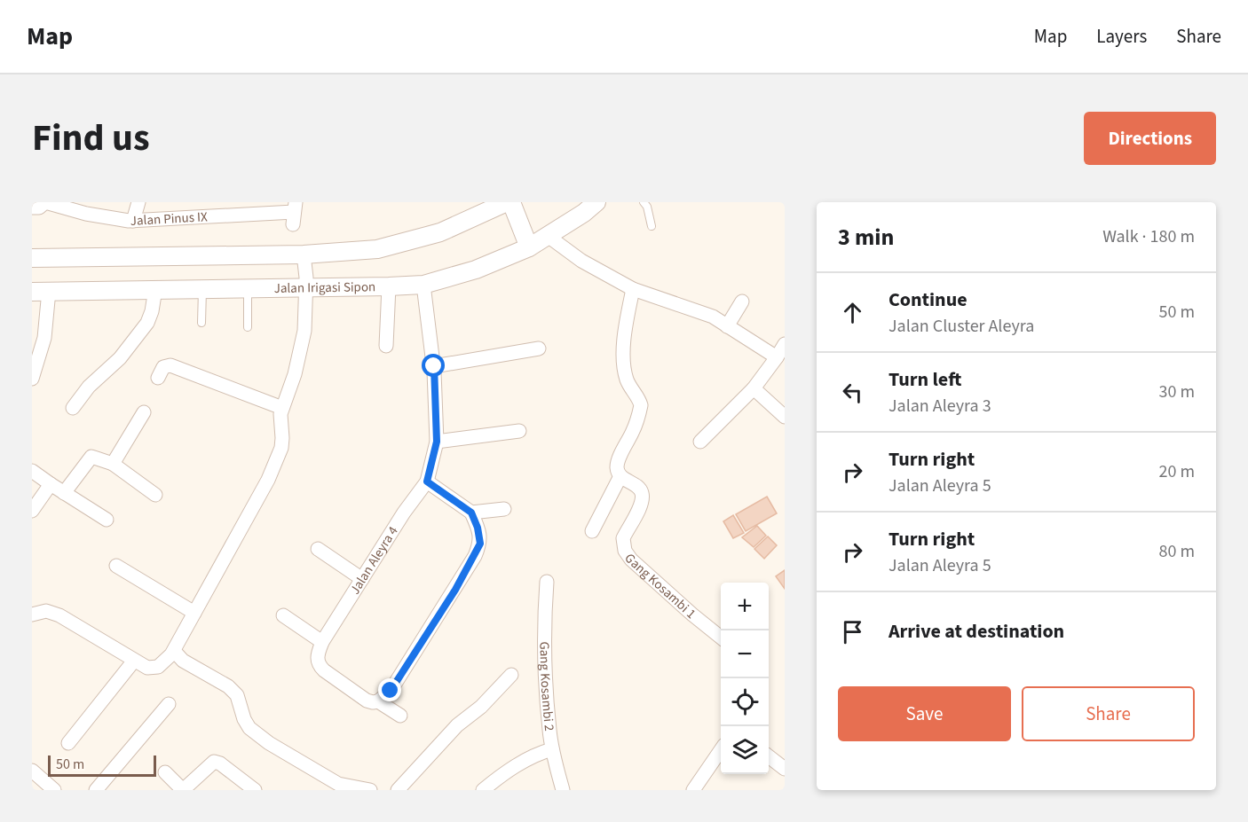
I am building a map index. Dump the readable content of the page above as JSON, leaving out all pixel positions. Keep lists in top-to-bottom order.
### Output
{
  "streets": {
    "street": [
      "Jalan Pinus IX",
      "Jalan Irigasi Sipon",
      "Jalan Aleyra 4",
      "Gang Kosambi 1",
      "Gang Kosambi 2"
    ]
  },
  "scale_bar": "50 m",
  "page": {
    "header": "Map",
    "nav": ["Map", "Layers", "Share"],
    "title": "Find us",
    "buttons": [
      "Directions",
      ["Save", "Share"]
    ],
    "heading": ["3 min", "Walk · 180 m"],
    "list": [
      ["Continue", "Jalan Cluster Aleyra", "50 m"],
      ["Turn left", "Jalan Aleyra 3", "30 m"],
      ["Turn right", "Jalan Aleyra 5", "20 m"],
      ["Turn right", "Jalan Aleyra 5", "80 m"],
      "Arrive at destination"
    ],
    "map_buttons": ["+", "−"],
    "scale": "50 m"
  }
}
